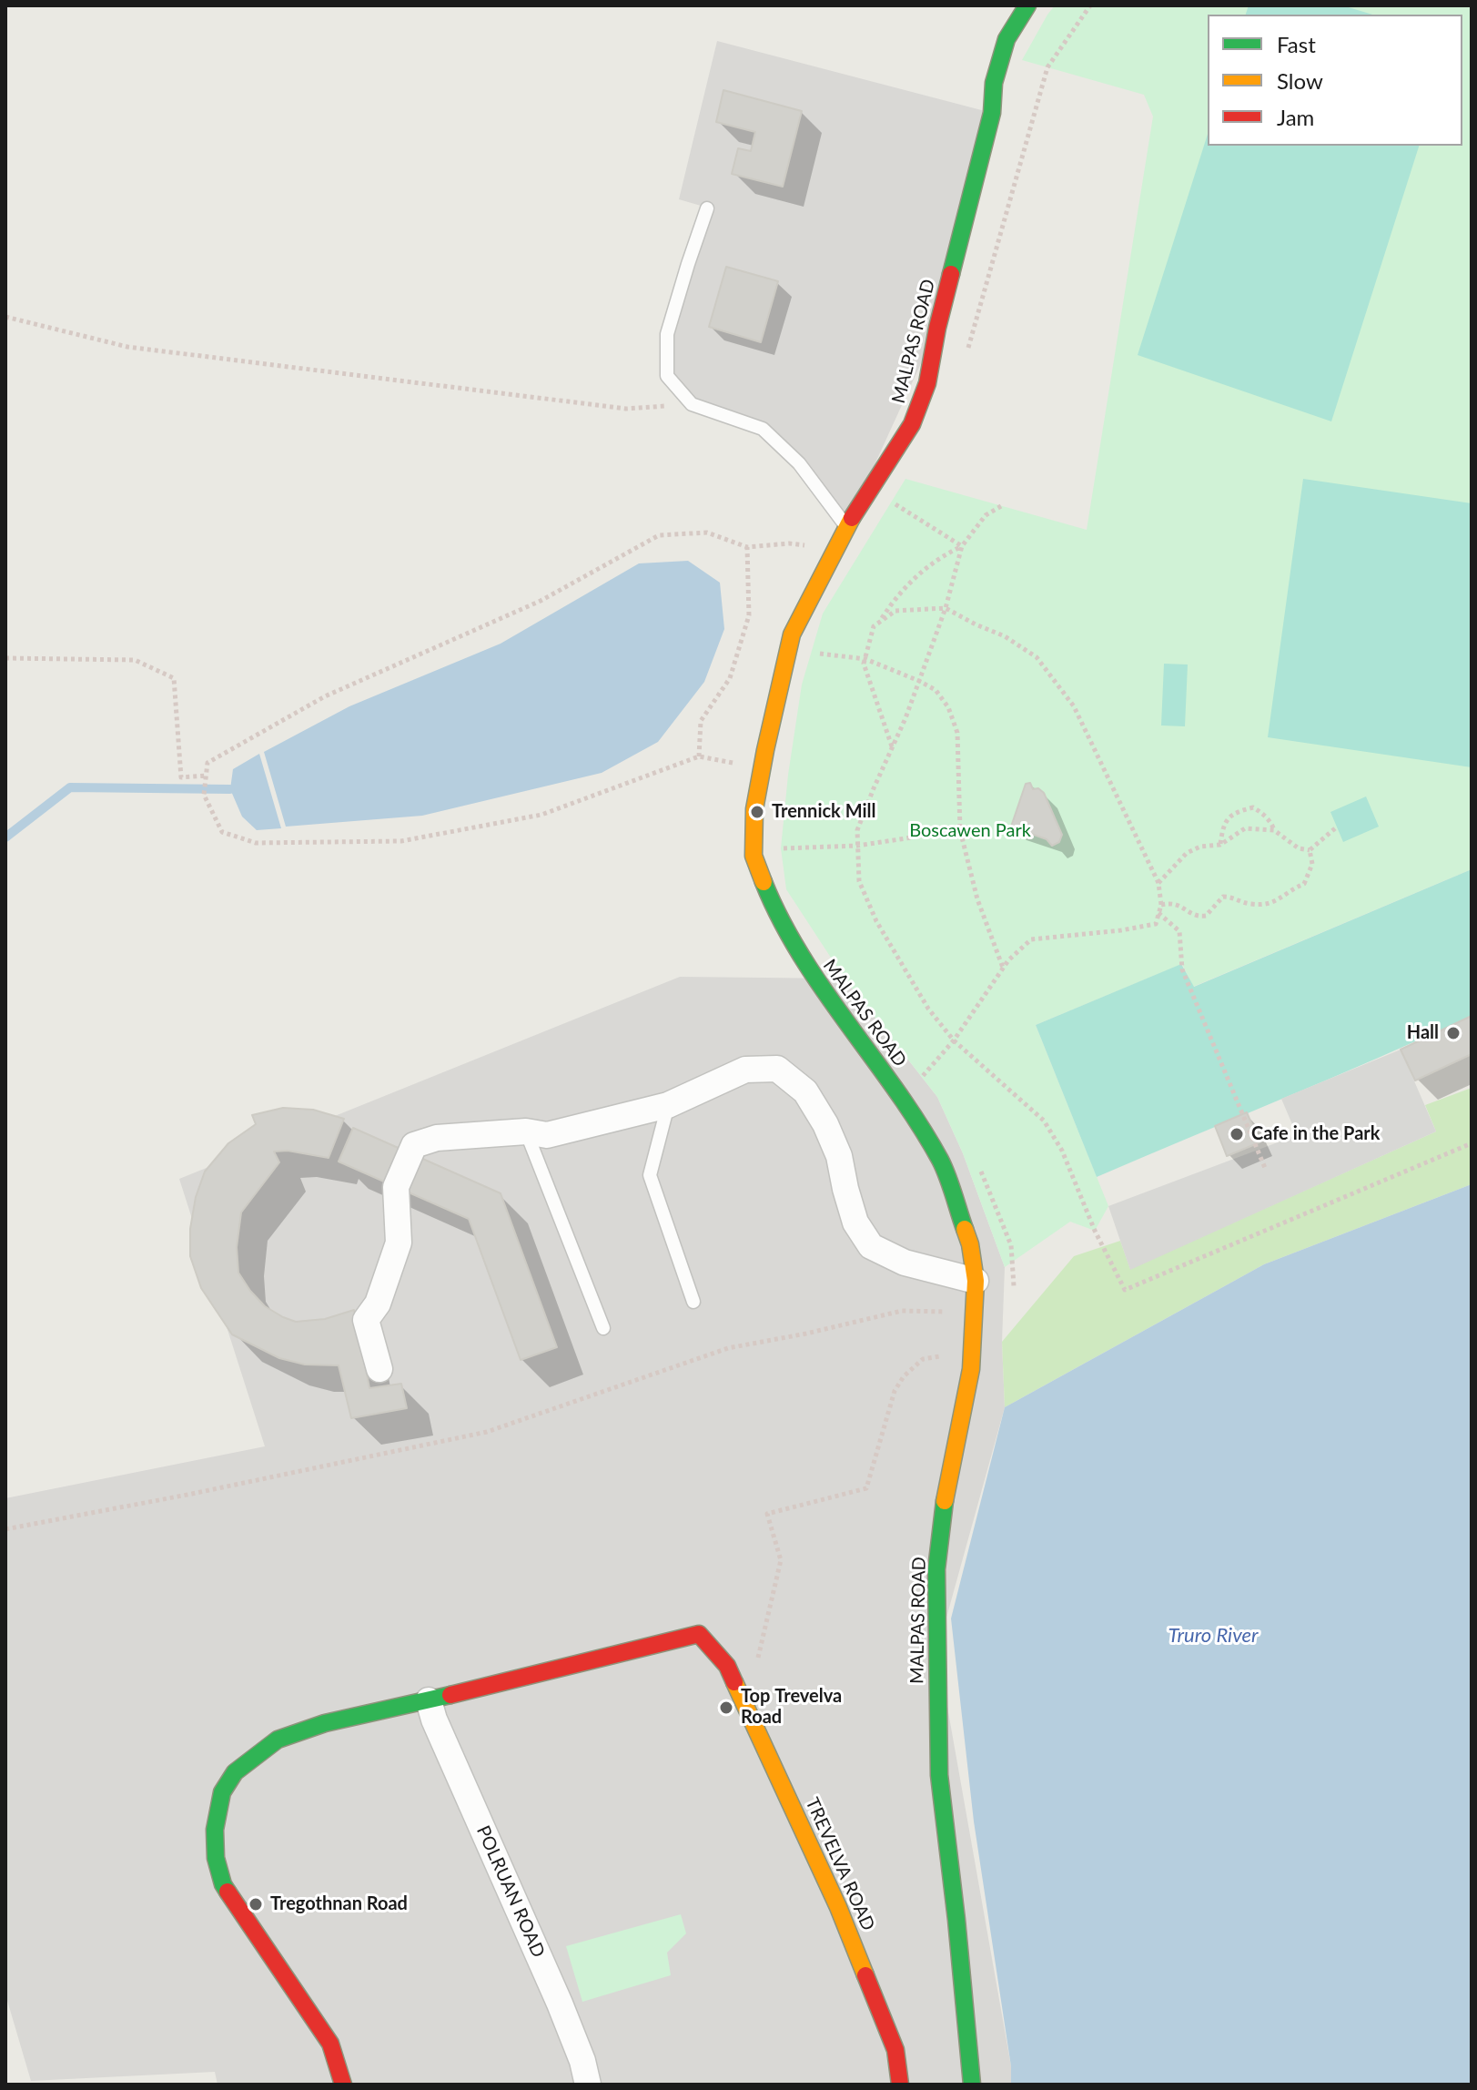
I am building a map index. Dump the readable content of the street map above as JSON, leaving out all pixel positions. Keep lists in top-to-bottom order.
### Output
{
  "streets": {
    "street": ["MALPAS ROAD", "TREVELVA ROAD", "POLRUAN ROAD"]
  },
  "water": ["Truro River"],
  "parks": ["Boscawen Park"],
  "places": [
    "Trennick Mill",
    "Hall",
    "Cafe in the Park",
    "Top Trevelva Road",
    "Tregothnan Road"
  ],
  "legend": ["Fast", "Slow", "Jam"]
}
